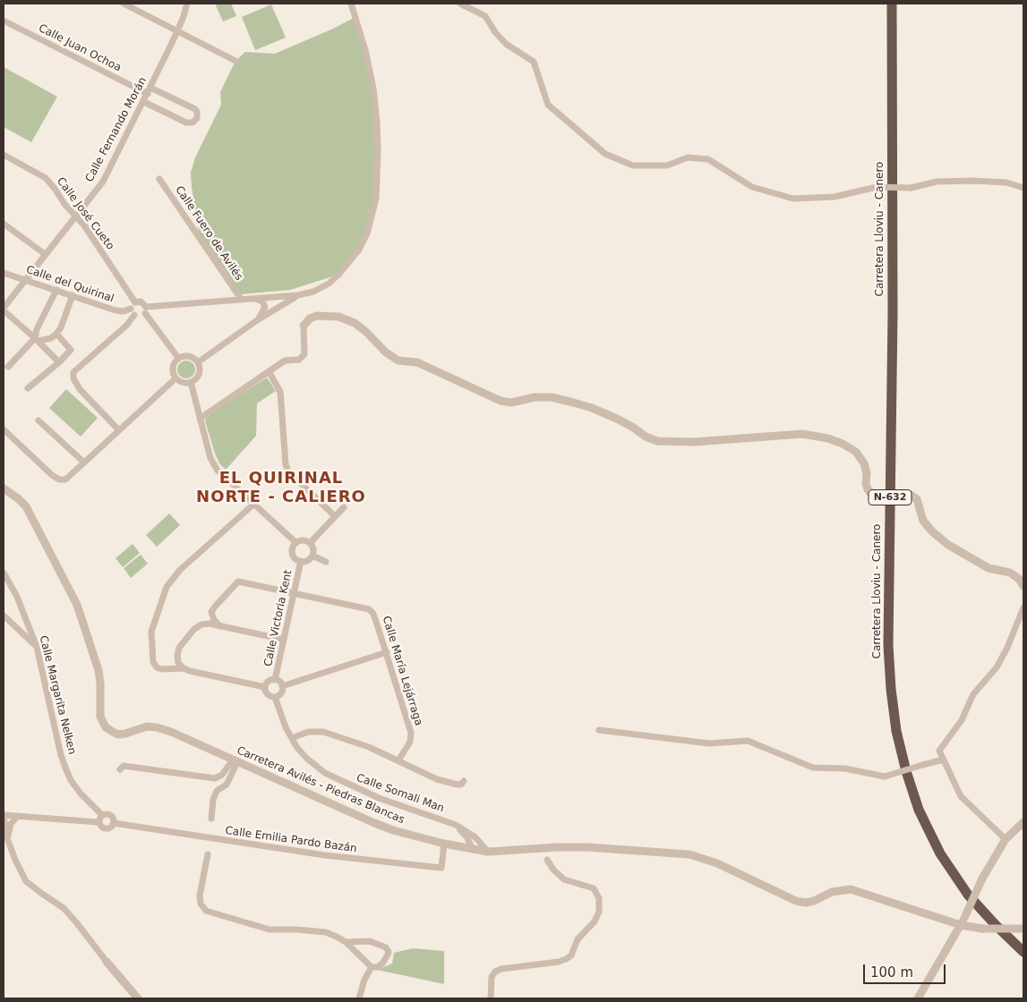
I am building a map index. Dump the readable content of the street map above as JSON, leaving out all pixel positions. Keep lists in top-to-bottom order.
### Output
{
  "streets": {
    "highway": ["Carretera Lloviu - Canero", "N-632"],
    "street": [
      "Calle Juan Ochoa",
      "Calle Fernando Morán",
      "Calle José Cueto",
      "Calle Fuero de Avilés",
      "Calle del Quirinal",
      "Calle Victoria Kent",
      "Calle María Lejárraga",
      "Calle Margarita Nelken",
      "Carretera Avilés - Piedras Blancas",
      "Calle Somali Man",
      "Calle Emilia Pardo Bazán"
    ]
  },
  "crossings": [
    ["Calle Juan Ochoa", "Calle Fernando Morán"],
    ["Calle Fernando Morán", "Calle José Cueto"],
    ["Calle Fernando Morán", "Calle del Quirinal"],
    ["Calle Fuero de Avilés", "Calle del Quirinal"],
    ["Calle Victoria Kent", "Calle María Lejárraga"],
    ["Calle Victoria Kent", "Calle Somali Man"],
    ["Calle Margarita Nelken", "Calle Emilia Pardo Bazán"],
    ["Carretera Avilés - Piedras Blancas", "Calle Somali Man"],
    ["Carretera Avilés - Piedras Blancas", "Calle Emilia Pardo Bazán"]
  ],
  "districts": ["EL QUIRINAL NORTE - CALIERO"],
  "scale_bar": "100 m"
}
